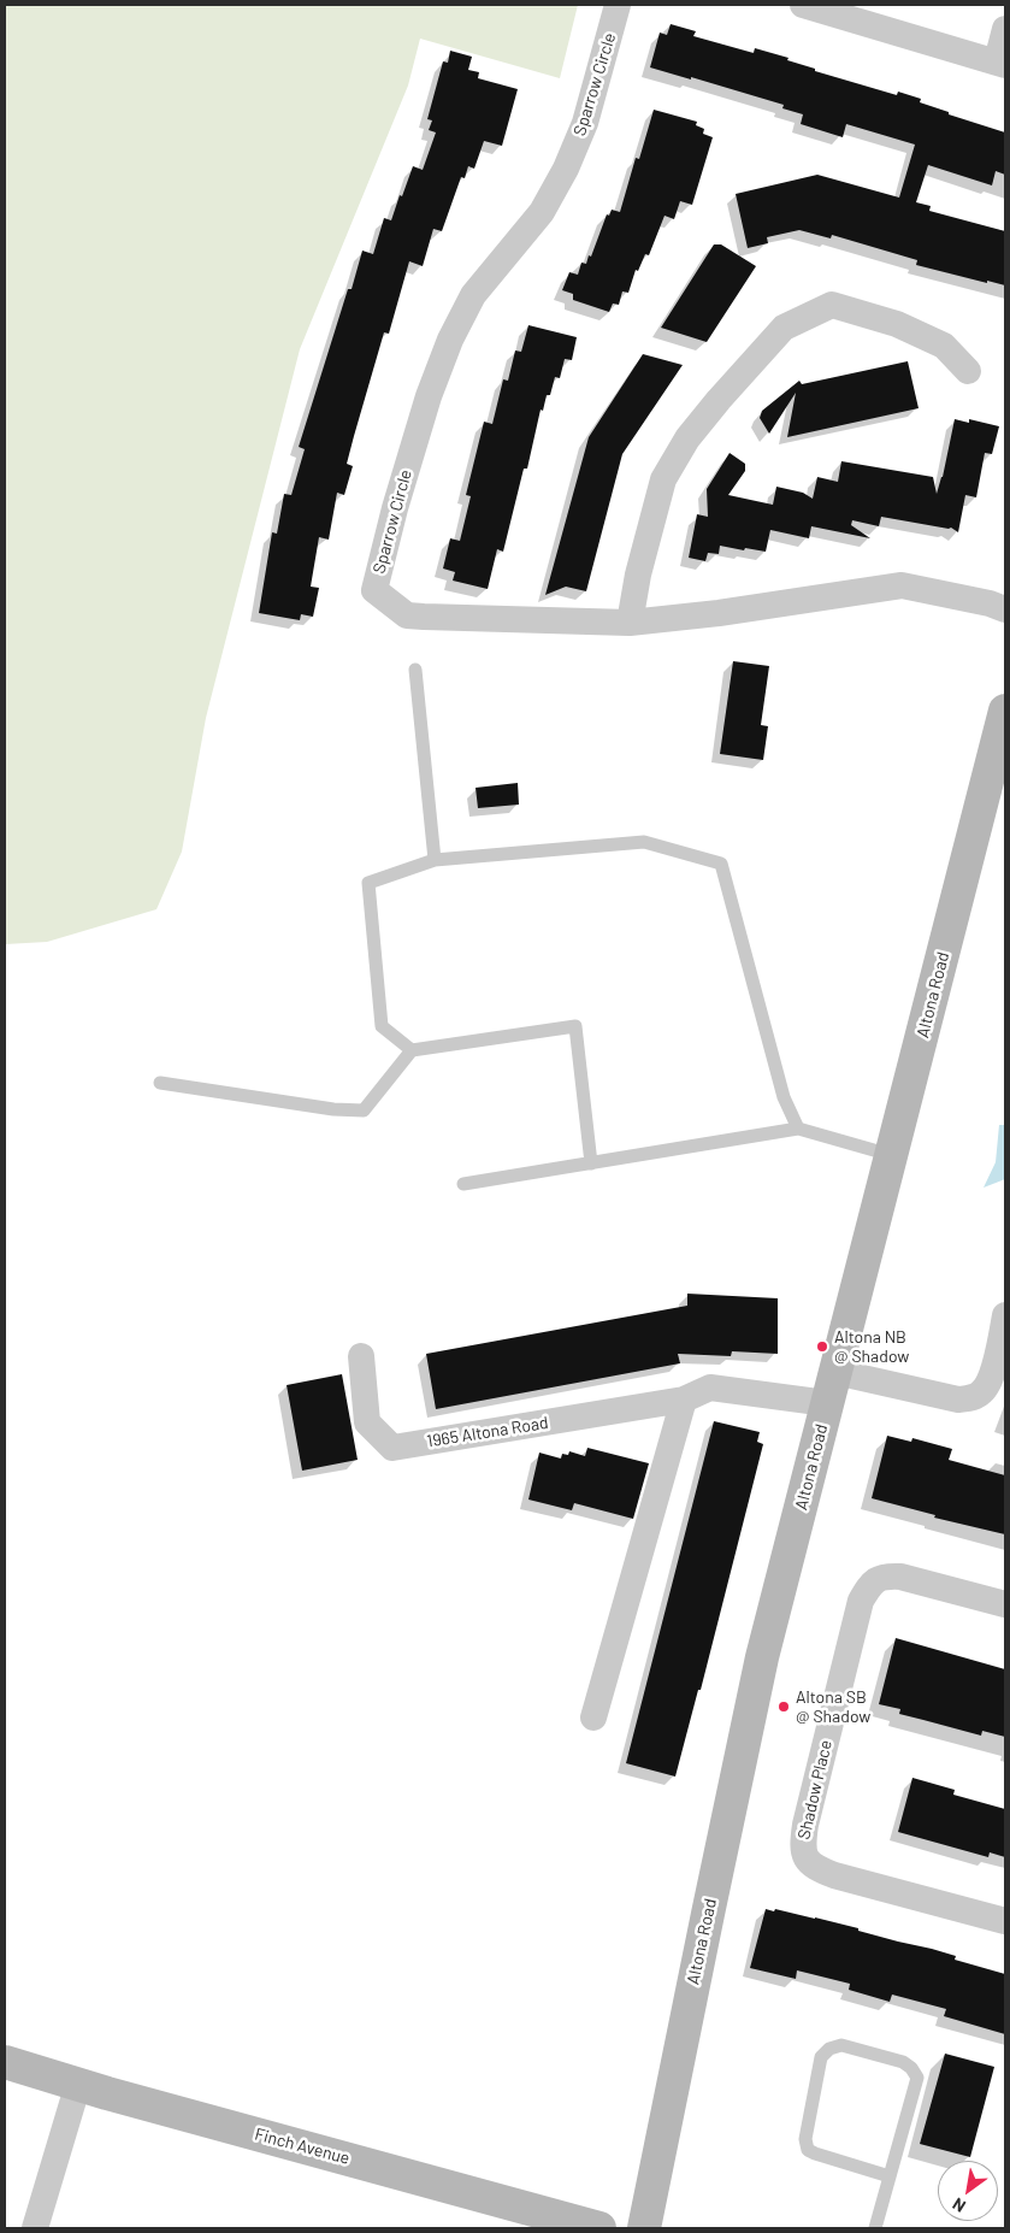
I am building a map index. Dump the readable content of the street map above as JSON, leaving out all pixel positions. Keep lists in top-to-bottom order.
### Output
{
  "streets": {
    "main road": ["Altona Road", "Finch Avenue"],
    "street": ["Sparrow Circle", "1965 Altona Road", "Shadow Place"]
  },
  "crossings": [
    ["Altona Road", "1965 Altona Road"]
  ],
  "places": ["Altona NB @ Shadow", "Altona SB @ Shadow"],
  "north": "bottom left"
}
